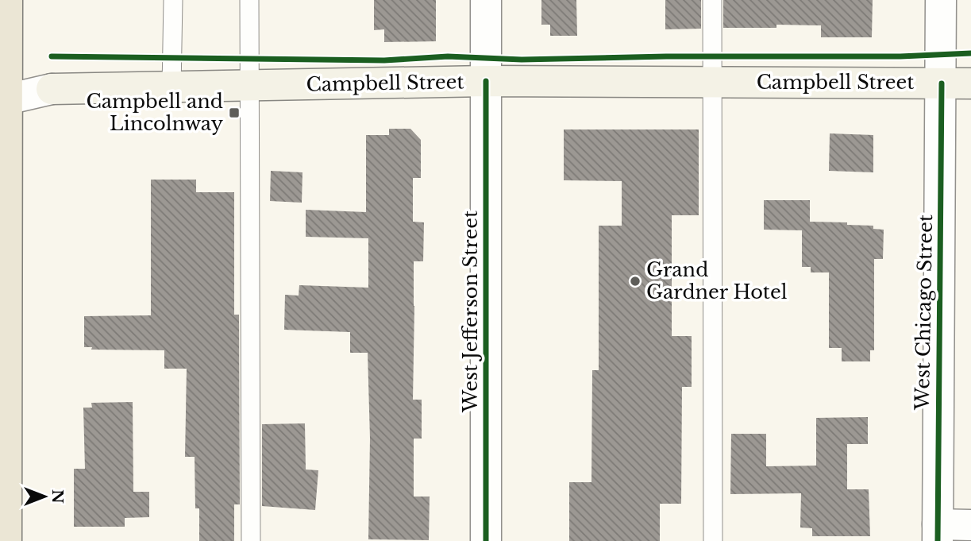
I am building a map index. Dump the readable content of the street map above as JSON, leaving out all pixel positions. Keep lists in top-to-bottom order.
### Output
{
  "streets": {
    "main road": ["Campbell Street"],
    "street": ["West Jefferson Street", "West Chicago Street"]
  },
  "crossings": [
    ["Campbell Street", "West Jefferson Street"],
    ["Campbell Street", "West Chicago Street"]
  ],
  "places": {
    "transit": ["Campbell and Lincolnway"],
    "other": ["Grand Gardner Hotel"]
  },
  "north": "right"
}
